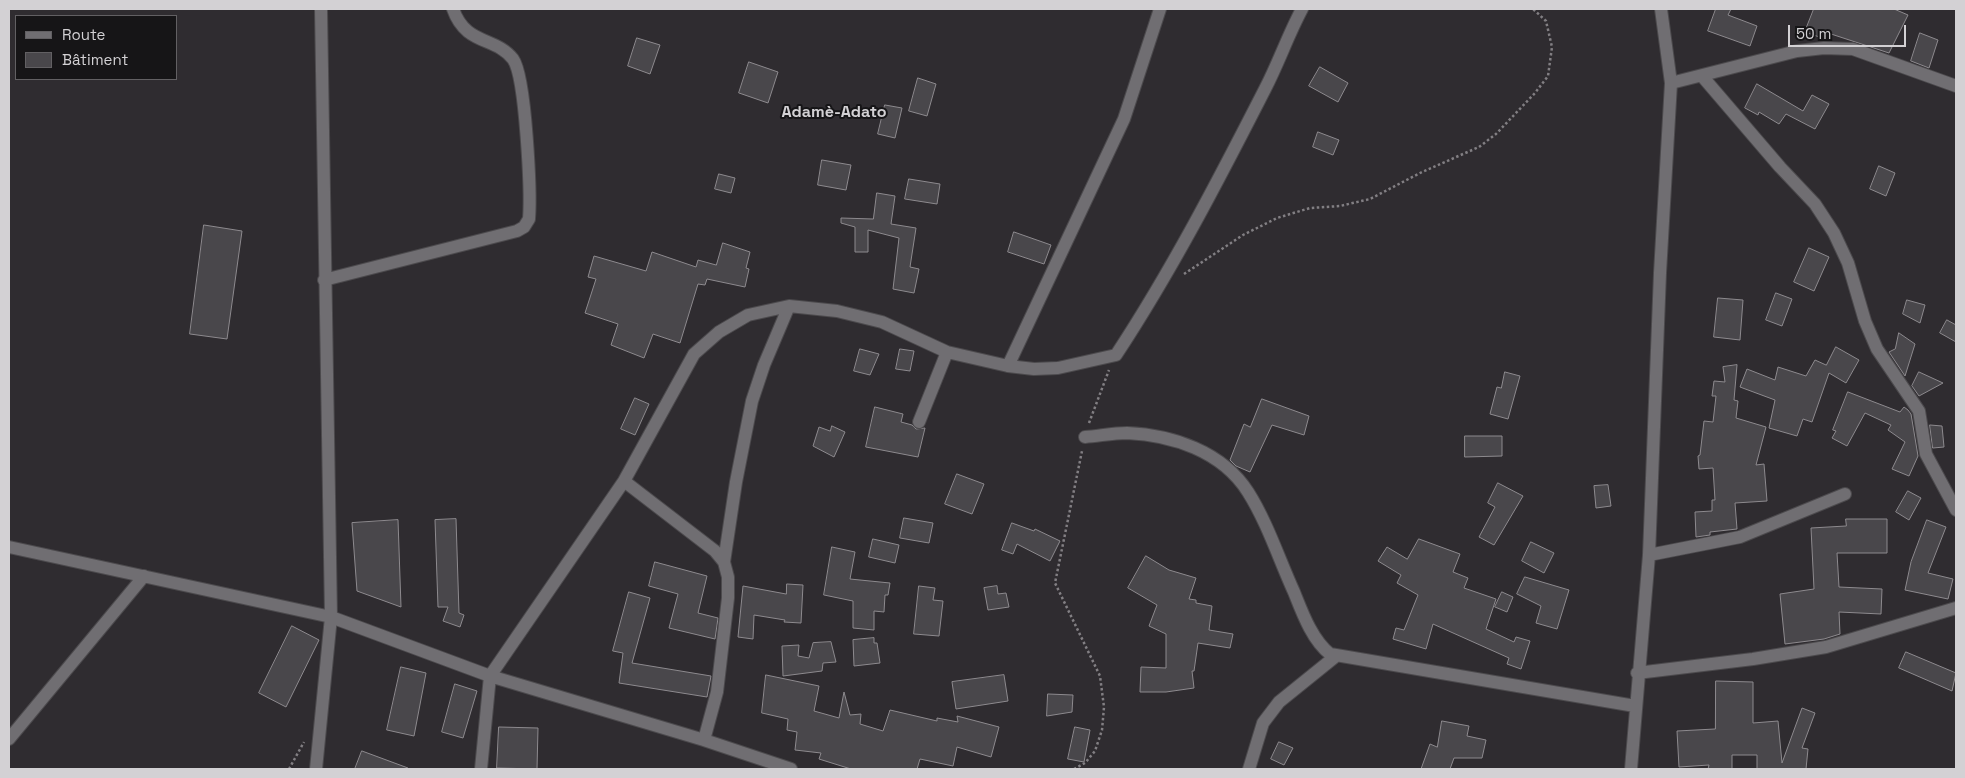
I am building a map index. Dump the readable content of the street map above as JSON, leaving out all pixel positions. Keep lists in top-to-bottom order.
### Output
{
  "districts": ["Adamè-Adato"],
  "legend": ["Route", "Bâtiment"],
  "scale_bar": "50 m"
}
